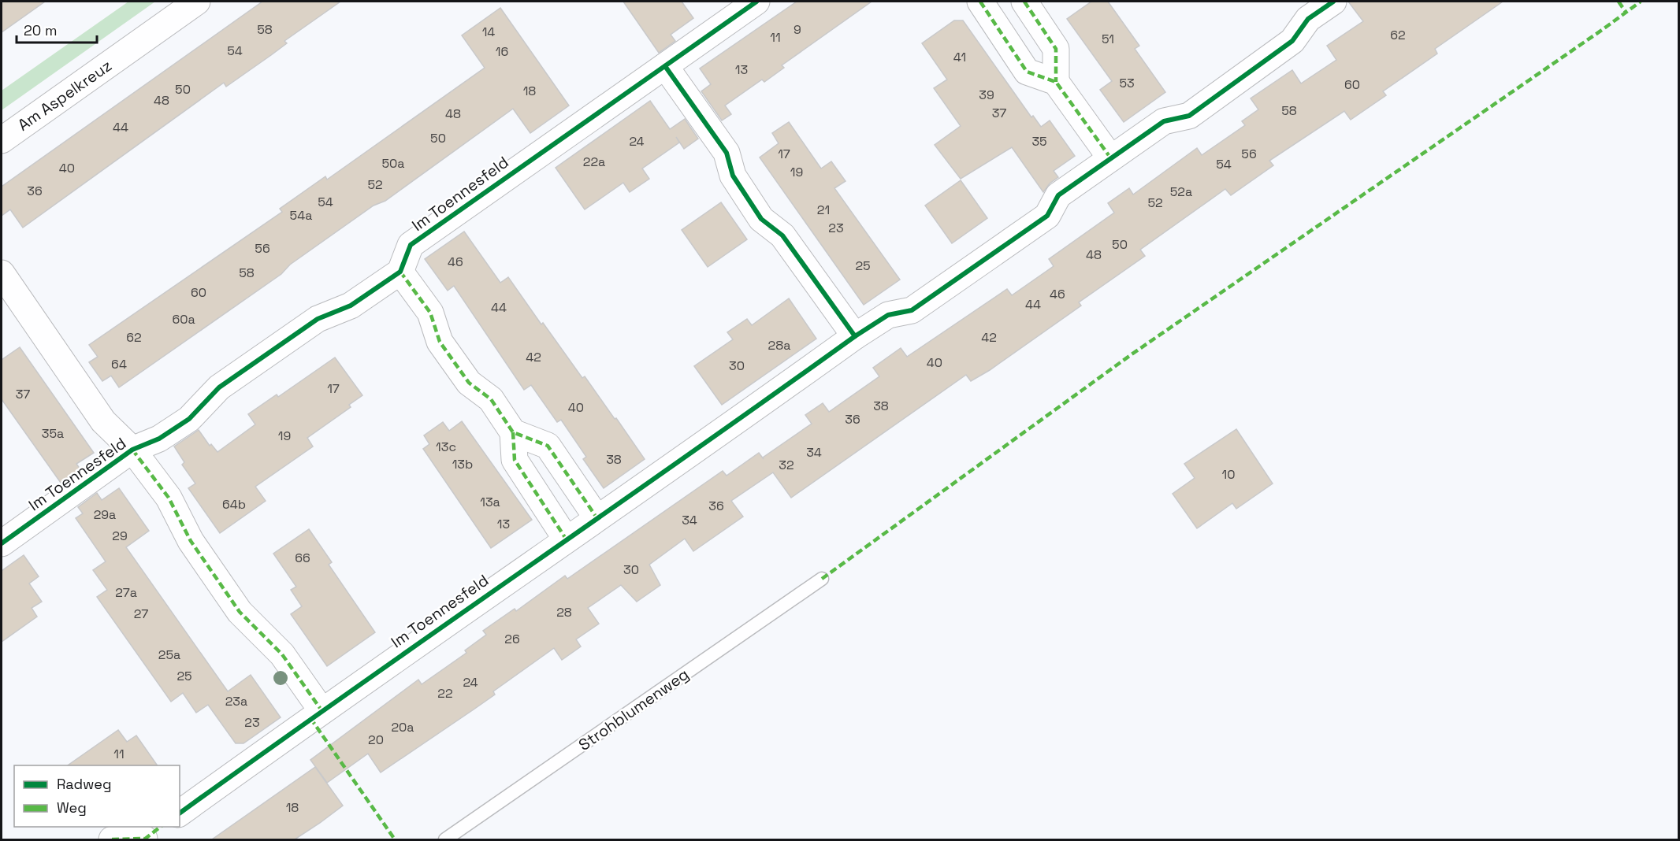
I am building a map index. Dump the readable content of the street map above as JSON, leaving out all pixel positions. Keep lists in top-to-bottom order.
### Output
{
  "streets": {
    "street": ["Am Aspelkreuz", "Im Toennesfeld"],
    "lane": ["Strohblumenweg"]
  },
  "house_numbers": [
    "58",
    "9",
    "14",
    "62",
    "11",
    "51",
    "54",
    "16",
    "41",
    "13",
    "53",
    "60",
    "50",
    "18",
    "39",
    "48",
    "58",
    "37",
    "48",
    "44",
    "50",
    "24",
    "35",
    "17",
    "56",
    "22a",
    "50a",
    "54",
    "40",
    "19",
    "52",
    "36",
    "52a",
    "54",
    "52",
    "21",
    "54a",
    "23",
    "50",
    "56",
    "48",
    "46",
    "25",
    "58",
    "60",
    "46",
    "44",
    "44",
    "60a",
    "62",
    "42",
    "28a",
    "42",
    "40",
    "64",
    "30",
    "17",
    "37",
    "38",
    "40",
    "36",
    "35a",
    "19",
    "13c",
    "34",
    "38",
    "13b",
    "32",
    "10",
    "13a",
    "64b",
    "36",
    "29a",
    "34",
    "13",
    "29",
    "66",
    "30",
    "27a",
    "28",
    "27",
    "26",
    "25a",
    "25",
    "24",
    "22",
    "23a",
    "23",
    "20a",
    "20",
    "11",
    "18"
  ],
  "legend": ["Radweg", "Weg"],
  "scale_bar": "20 m"
}
